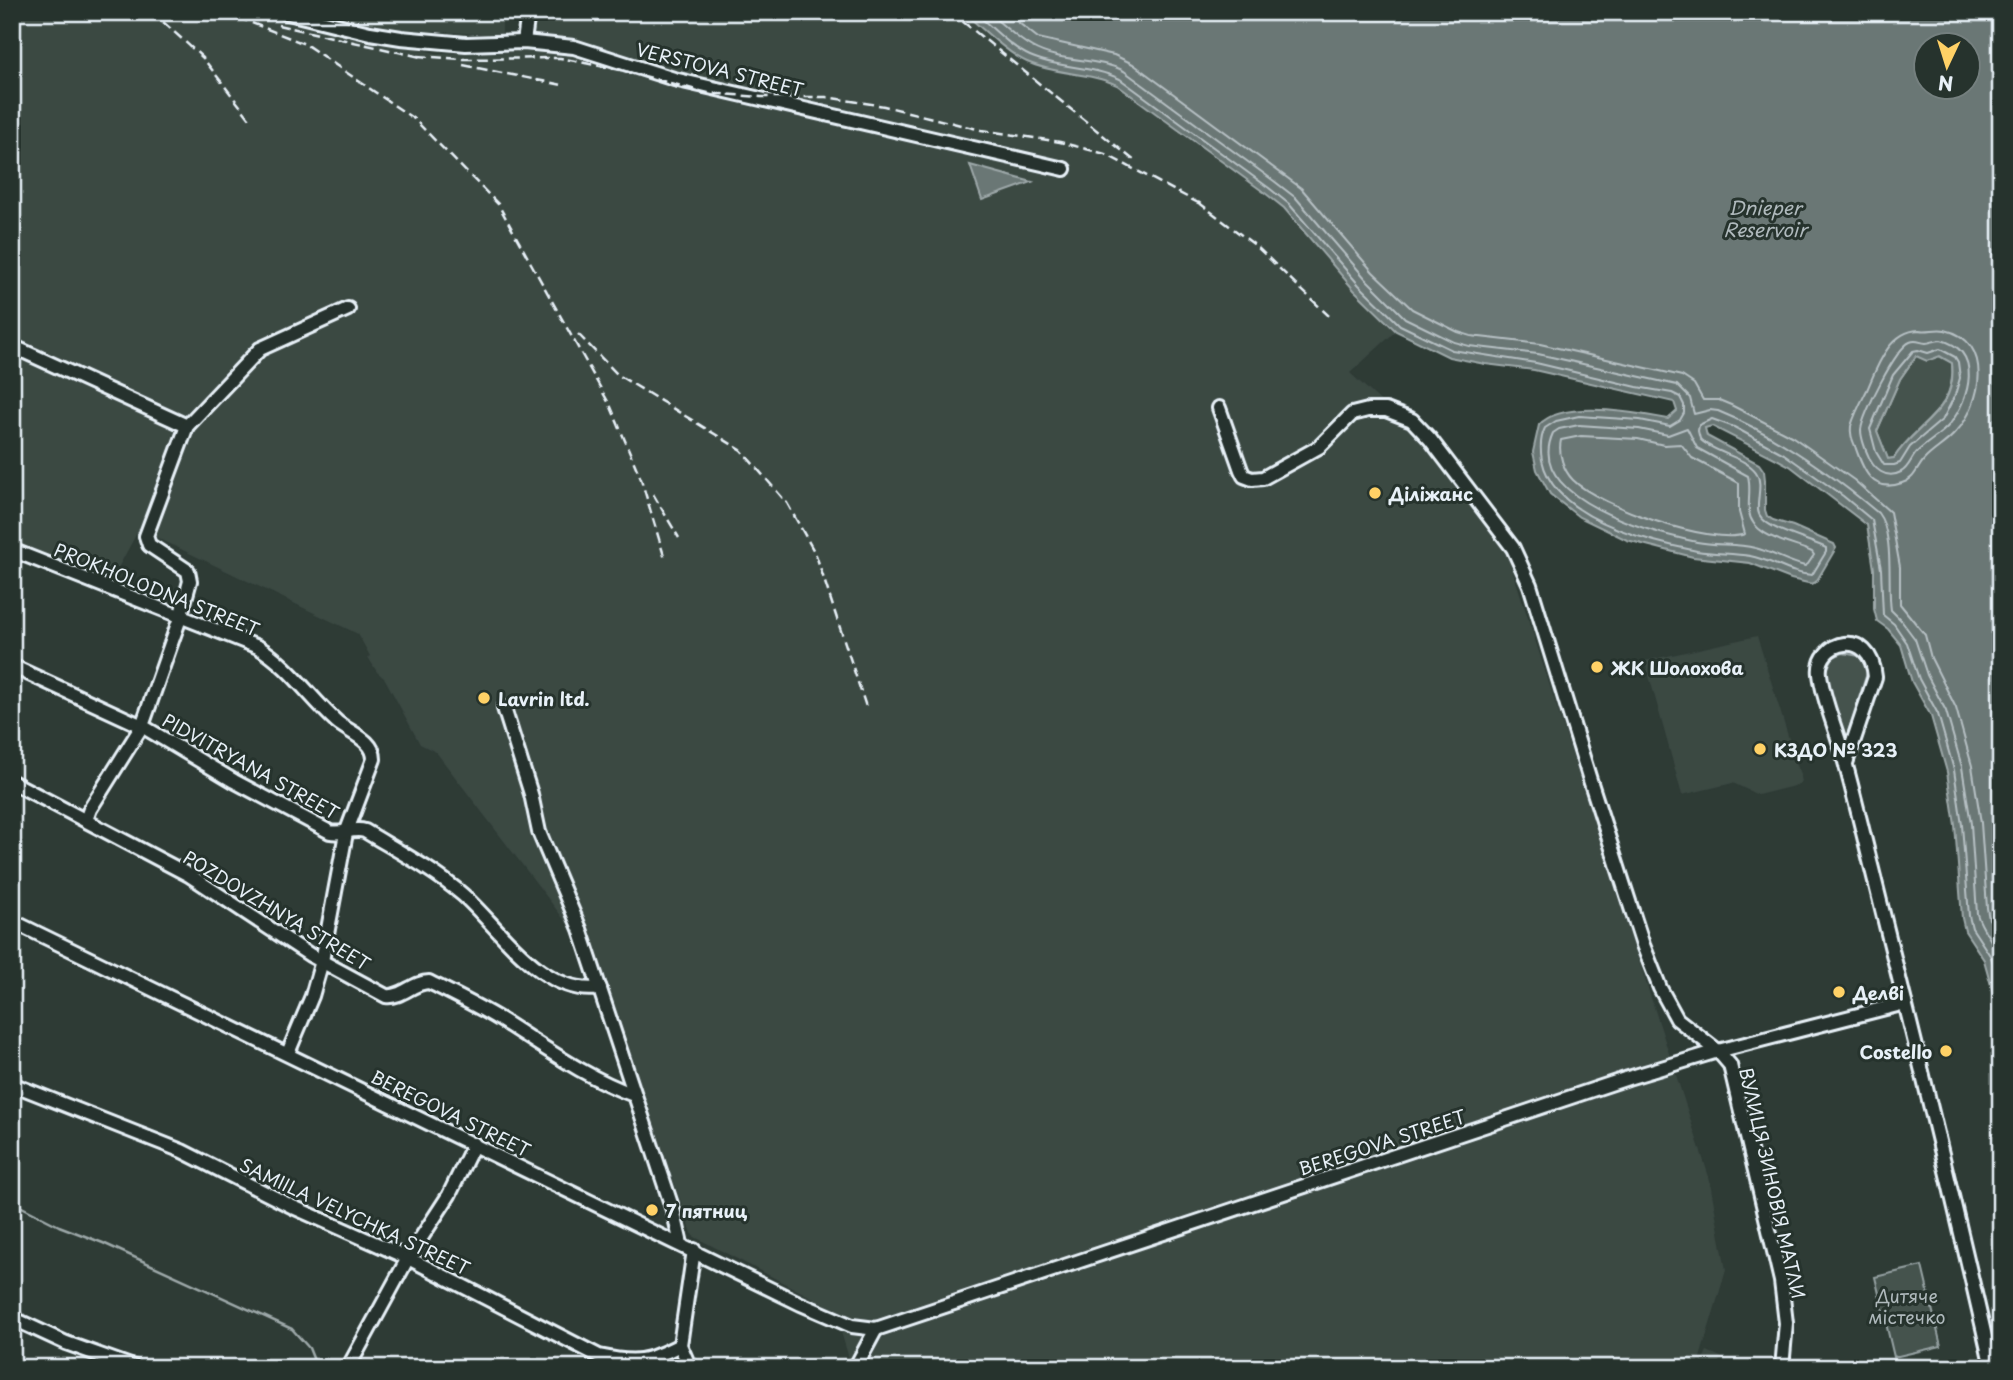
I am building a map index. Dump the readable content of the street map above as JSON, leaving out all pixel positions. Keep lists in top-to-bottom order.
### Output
{
  "streets": {
    "street": [
      "VERSTOVA STREET",
      "PROKHOLODNA STREET",
      "PIDVITRYANA STREET",
      "POZDOVZHNYA STREET",
      "BEREGOVA STREET",
      "ВУЛИЦЯ ЗИНОВІЯ МАТЛИ",
      "SAMIILA VELYCHKA STREET"
    ]
  },
  "crossings": [
    ["PROKHOLODNA STREET", "PIDVITRYANA STREET"],
    ["BEREGOVA STREET", "ВУЛИЦЯ ЗИНОВІЯ МАТЛИ"]
  ],
  "water": ["Dnieper Reservoir"],
  "parks": ["Дитяче містечко"],
  "places": [
    "Діліжанс",
    "ЖК Шолохова",
    "Lavrin ltd.",
    "КЗДО № 323",
    "Делві",
    "Costello",
    "7 пятниц"
  ],
  "north": "bottom"
}
